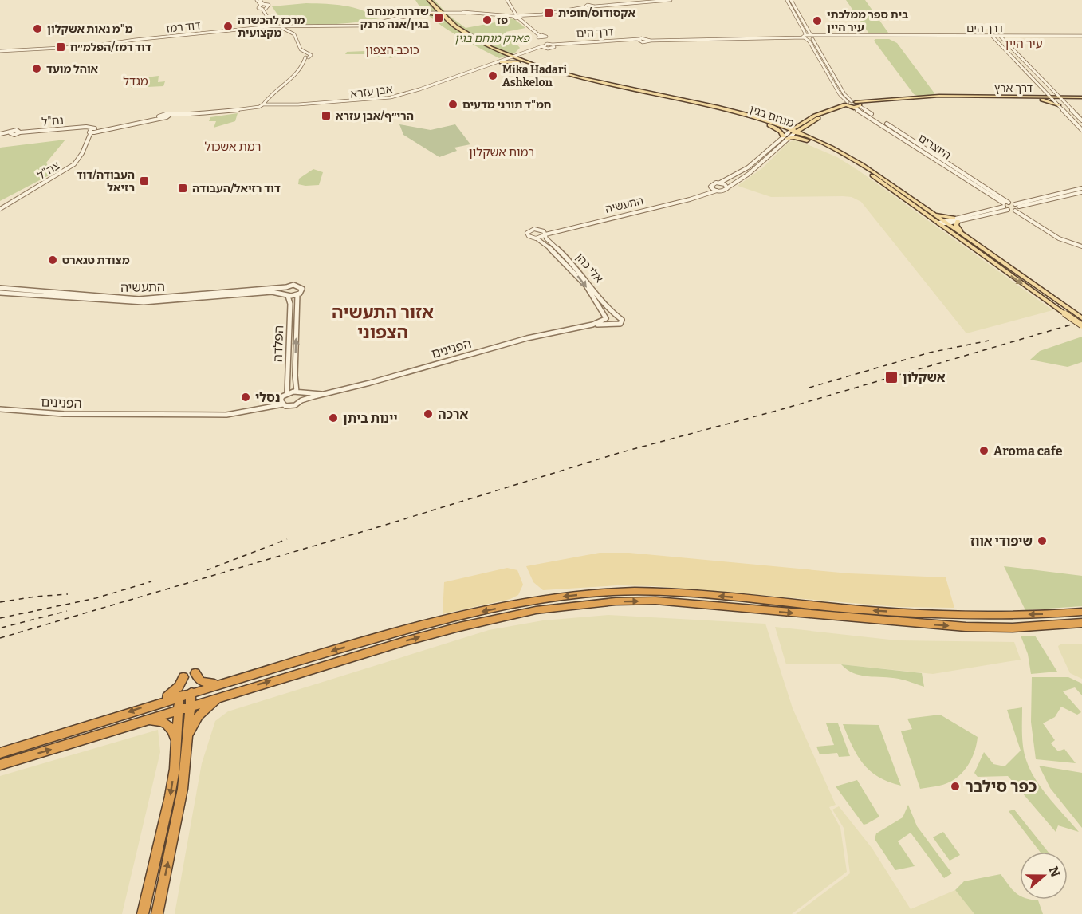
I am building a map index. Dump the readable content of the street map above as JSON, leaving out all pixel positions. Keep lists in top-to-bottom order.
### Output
{
  "streets": {
    "main road": ["דרך ארץ", "מנחם בגין"],
    "street": [
      "דוד רמז",
      "דרך הים",
      "אבן עזרא",
      "נח\"ל",
      "היוצרים",
      "צה\"ל",
      "התעשיה",
      "אלי כהן",
      "הפלדה",
      "הפנינים"
    ]
  },
  "crossings": [
    ["דוד רמז", "מנחם בגין"],
    ["דרך הים", "היוצרים"],
    ["דרך ארץ", "היוצרים"],
    ["נח\"ל", "צה\"ל"],
    ["התעשיה", "אלי כהן"],
    ["התעשיה", "הפלדה"],
    ["אלי כהן", "הפנינים"],
    ["הפלדה", "הפנינים"]
  ],
  "districts": [
    "עיר היין",
    "כוכב הצפון",
    "מגדל",
    "רמת אשכול",
    "רמות אשקלון",
    "אזור התעשיה הצפוני"
  ],
  "parks": ["פארק מנחם בגין"],
  "places": {
    "transit": [
      "אקסודוס/חופית",
      "שדרות מנחם בגין/אנה פרנק",
      "דוד רמז/הפלמ״ח",
      "הרי״ף/אבן עזרא",
      "העבודה/דוד רזיאל",
      "דוד רזיאל/העבודה",
      "אשקלון"
    ],
    "other": [
      "פז",
      "בית ספר ממלכתי עיר היין",
      "מרכז להכשרה מקצועית",
      "מ\"מ נאות אשקלון",
      "אוהל מועד",
      "Mika Hadari Ashkelon",
      "חמ\"ד תורני מדעים",
      "מצודת טגארט",
      "נסלי",
      "ארכה",
      "יינות ביתן",
      "Aroma cafe",
      "שיפודי אווז",
      "כפר סילבר"
    ]
  },
  "north": "right"
}
